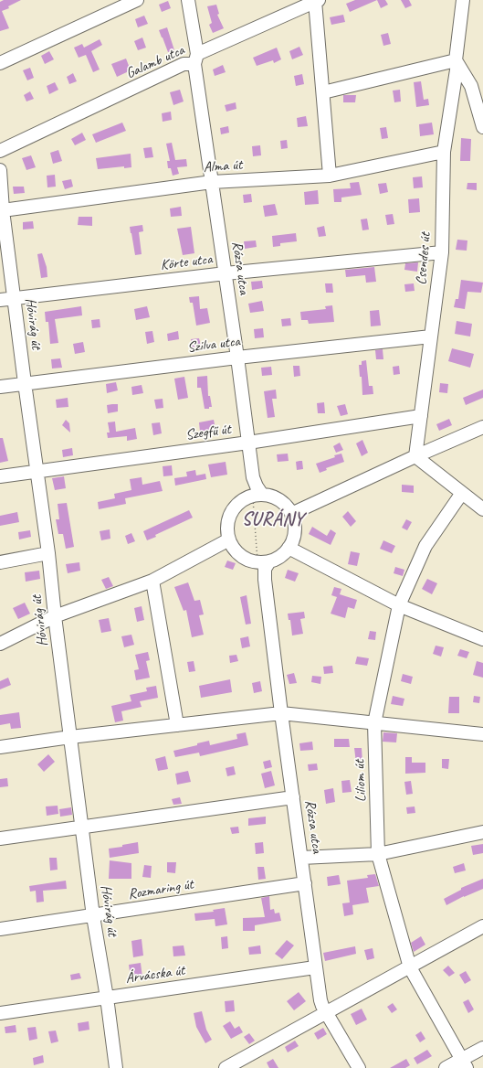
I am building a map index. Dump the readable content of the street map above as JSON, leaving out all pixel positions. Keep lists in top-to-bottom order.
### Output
{
  "streets": {
    "street": [
      "Galamb utca",
      "Alma út",
      "Csendes út",
      "Körte utca",
      "Rózsa utca",
      "Hóvirág út",
      "Szilva utca",
      "Szegfű út",
      "Liliom út",
      "Rozmaring út",
      "Árvácska út"
    ]
  },
  "crossings": [
    ["Galamb utca", "Rózsa utca"],
    ["Alma út", "Csendes út"],
    ["Alma út", "Rózsa utca"],
    ["Alma út", "Hóvirág út"],
    ["Csendes út", "Körte utca"],
    ["Csendes út", "Szilva utca"],
    ["Csendes út", "Szegfű út"],
    ["Körte utca", "Rózsa utca"],
    ["Körte utca", "Hóvirág út"],
    ["Rózsa utca", "Szilva utca"],
    ["Rózsa utca", "Szegfű út"],
    ["Rózsa utca", "Rozmaring út"],
    ["Rózsa utca", "Árvácska út"],
    ["Hóvirág út", "Szilva utca"],
    ["Hóvirág út", "Szegfű út"],
    ["Hóvirág út", "Rozmaring út"],
    ["Hóvirág út", "Árvácska út"]
  ],
  "districts": ["SURÁNY"]
}
